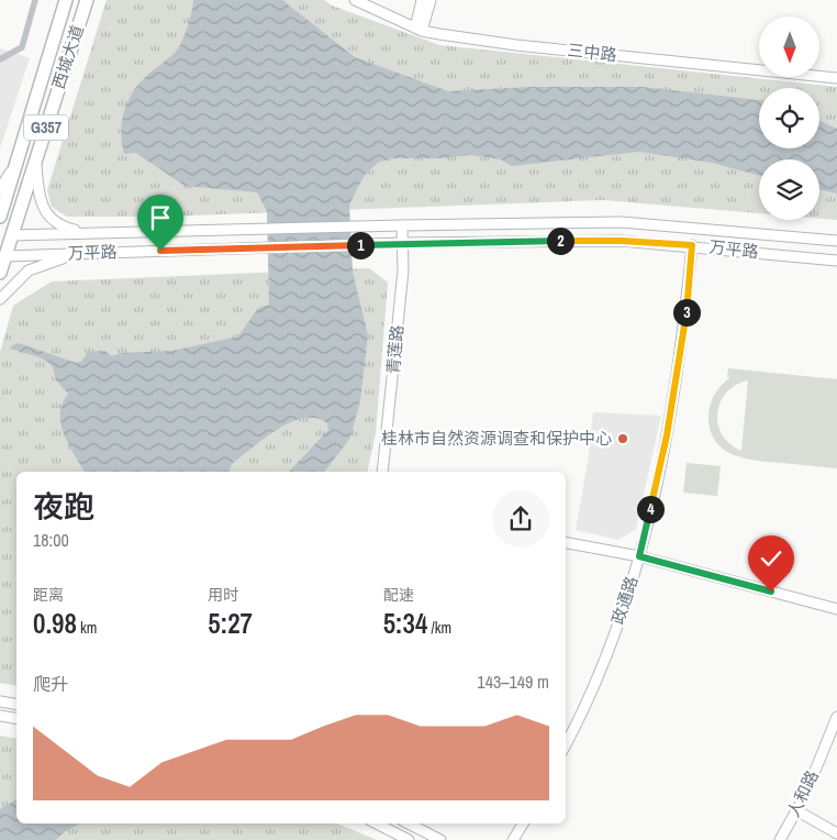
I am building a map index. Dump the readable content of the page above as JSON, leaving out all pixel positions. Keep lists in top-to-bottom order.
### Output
{
  "streets": {
    "highway": ["西城大道", "G357"],
    "main road": [
      "三中路",
      "万平路",
      "青莲路",
      "政通路",
      "人和路"
    ]
  },
  "crossings": [
    ["西城大道", "万平路"],
    ["万平路", "青莲路"],
    ["万平路", "政通路"]
  ],
  "places": ["桂林市自然资源调查和保护中心"],
  "north": "bottom",
  "page": {
    "pins": [
      "2",
      "1",
      "3",
      "4"
    ],
    "heading": ["夜跑", "18:00"],
    "stats": [
      ["距离", "0.98 km"],
      ["用时", "5:27"],
      ["配速", "5:34 /km"]
    ],
    "chart": ["爬升", "143–149 m"]
  }
}
